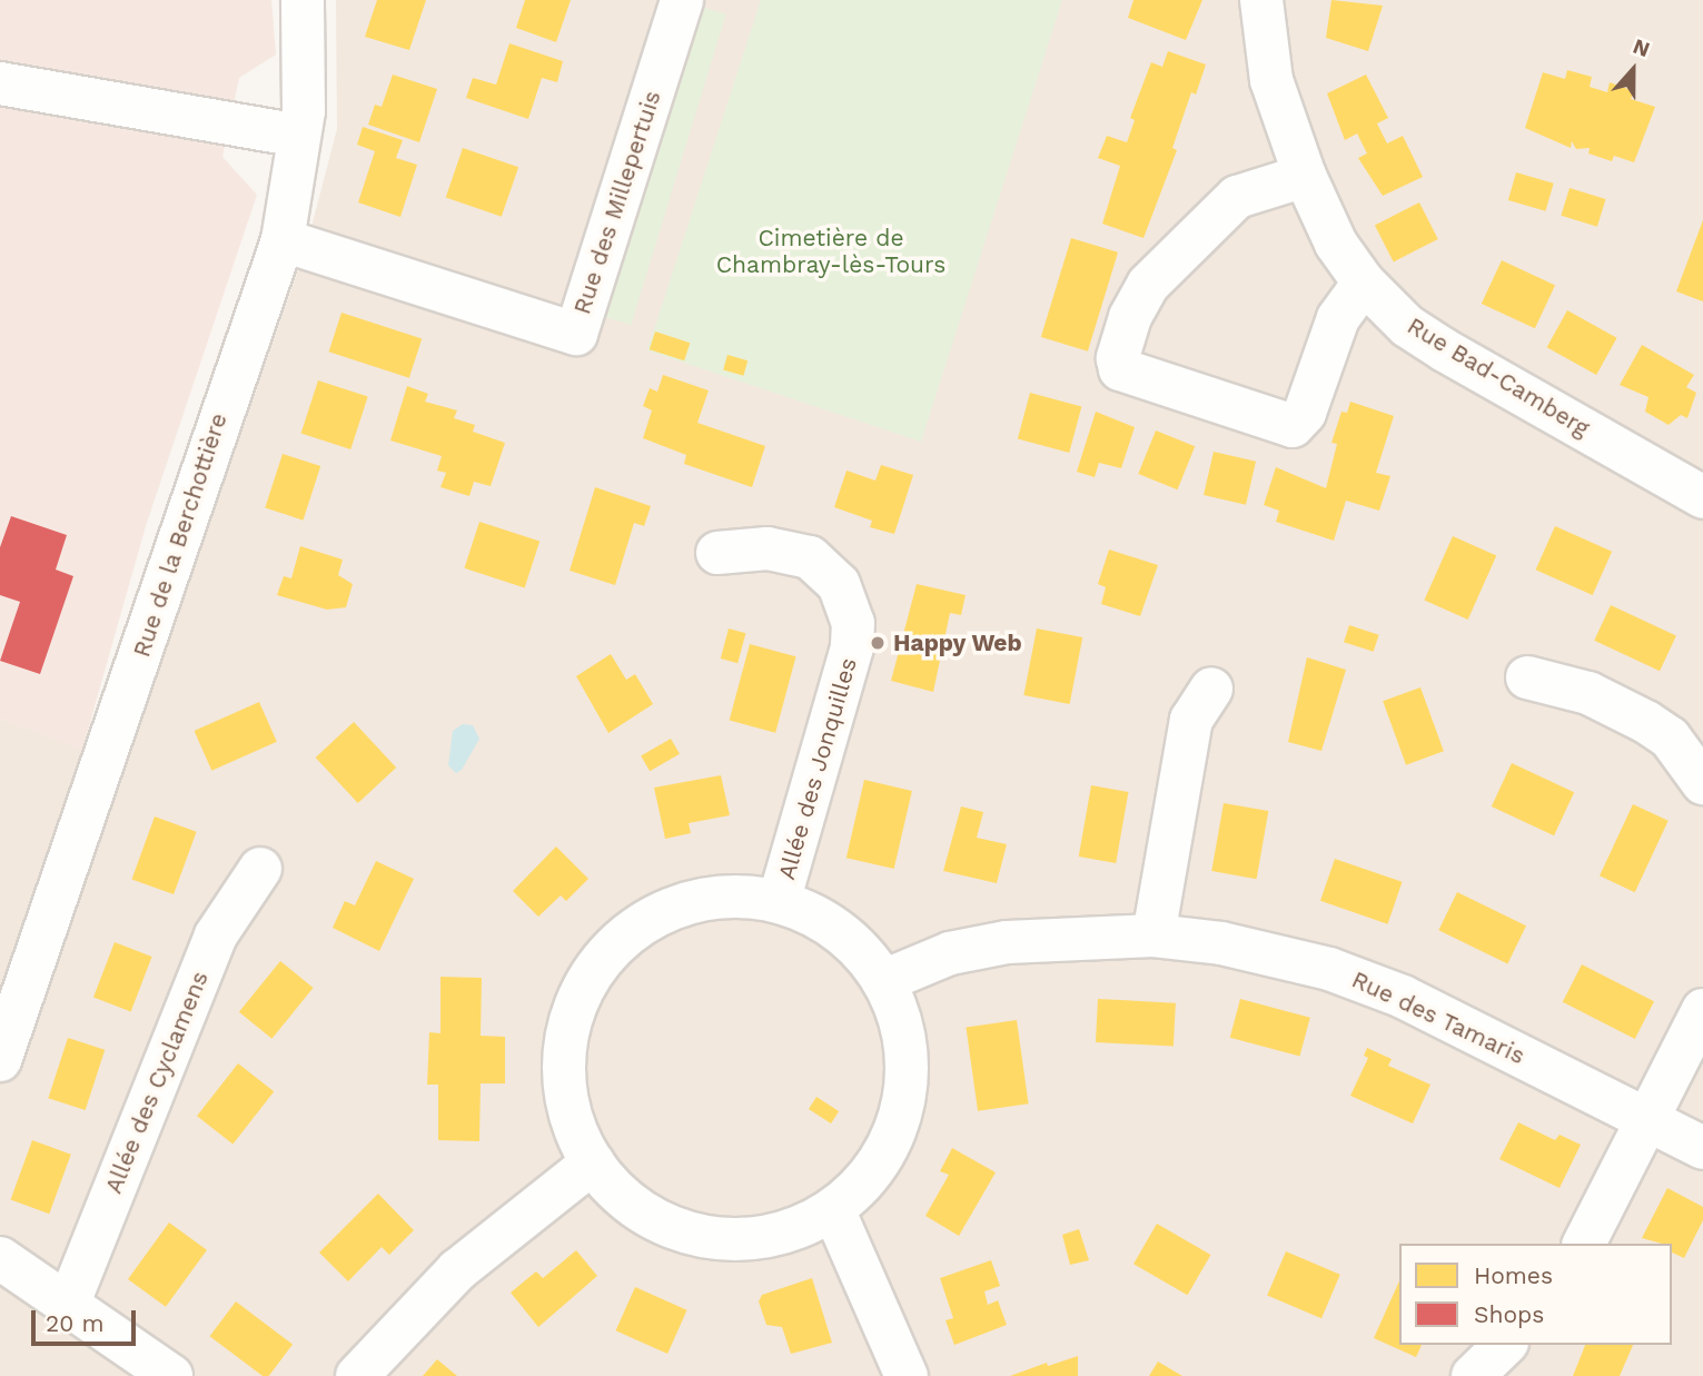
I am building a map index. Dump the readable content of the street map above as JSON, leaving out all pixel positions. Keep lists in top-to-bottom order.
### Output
{
  "streets": {
    "street": [
      "Rue des Millepertuis",
      "Rue Bad-Camberg",
      "Rue de la Berchottière",
      "Allée des Jonquilles",
      "Rue des Tamaris",
      "Allée des Cyclamens"
    ]
  },
  "crossings": [
    ["Rue des Millepertuis", "Rue de la Berchottière"]
  ],
  "parks": ["Cimetière de Chambray-lès-Tours"],
  "places": ["Happy Web"],
  "legend": ["Homes", "Shops"],
  "scale_bar": "20 m",
  "north": "top"
}
